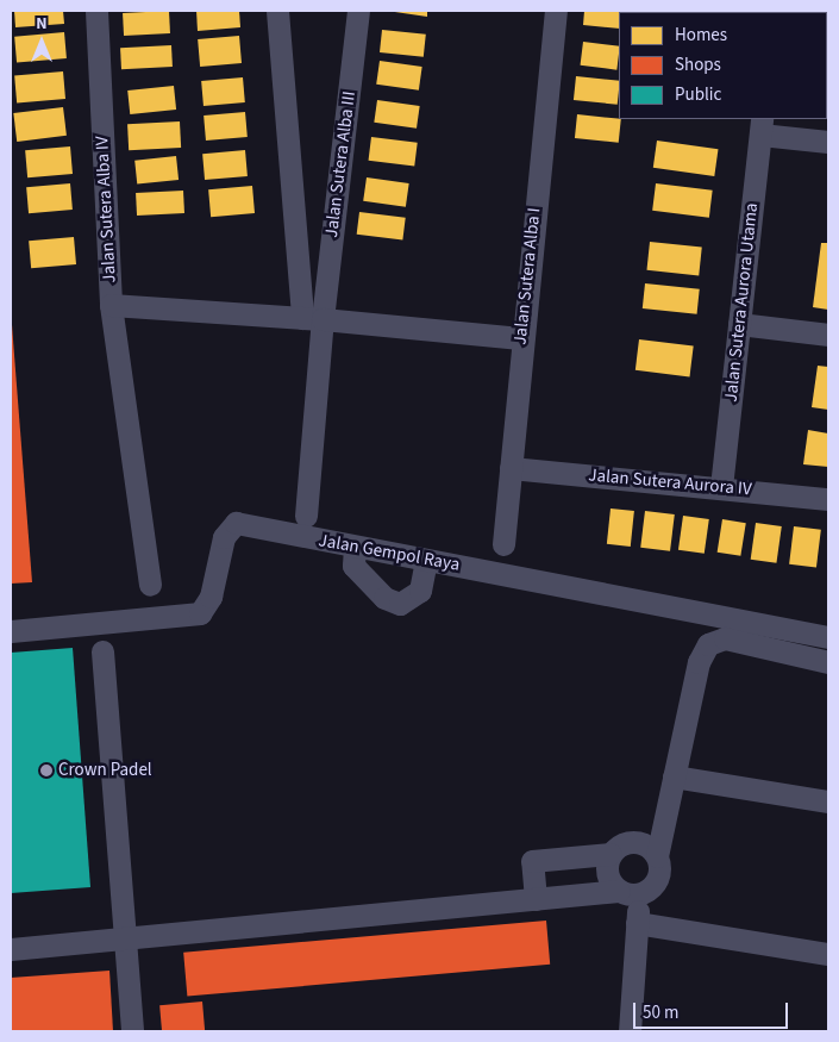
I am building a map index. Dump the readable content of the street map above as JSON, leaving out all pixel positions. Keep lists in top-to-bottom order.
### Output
{
  "streets": {
    "street": [
      "Jalan Sutera Alba III",
      "Jalan Sutera Alba IV",
      "Jalan Sutera Alba I",
      "Jalan Sutera Aurora Utama",
      "Jalan Sutera Aurora IV",
      "Jalan Gempol Raya"
    ]
  },
  "crossings": [
    ["Jalan Sutera Alba III", "Jalan Sutera Alba IV"],
    ["Jalan Sutera Alba IV", "Jalan Sutera Alba I"],
    ["Jalan Sutera Alba I", "Jalan Sutera Aurora IV"],
    ["Jalan Sutera Aurora Utama", "Jalan Sutera Aurora IV"]
  ],
  "places": ["Crown Padel"],
  "legend": ["Homes", "Shops", "Public"],
  "scale_bar": "50 m",
  "north": "top"
}
